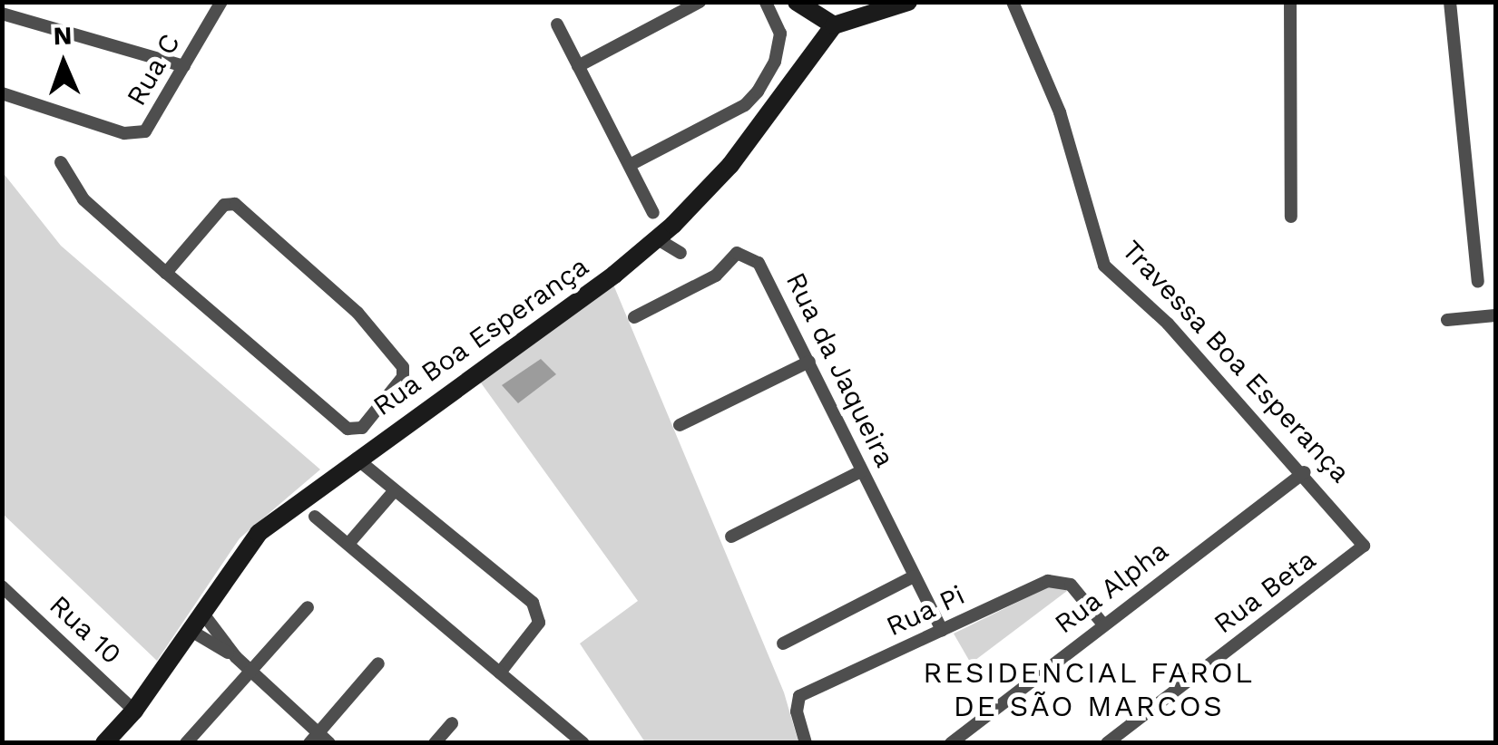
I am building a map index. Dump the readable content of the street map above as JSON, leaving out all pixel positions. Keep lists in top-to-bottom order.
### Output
{
  "streets": {
    "main road": ["Rua Boa Esperança"],
    "street": [
      "Rua C",
      "Travessa Boa Esperança",
      "Rua da Jaqueira",
      "Rua Alpha",
      "Rua Beta",
      "Rua Pi",
      "Rua 10"
    ]
  },
  "crossings": [
    ["Rua Boa Esperança", "Rua 10"],
    ["Travessa Boa Esperança", "Rua Alpha"],
    ["Travessa Boa Esperança", "Rua Beta"],
    ["Rua da Jaqueira", "Rua Pi"],
    ["Rua Alpha", "Rua Pi"]
  ],
  "districts": ["RESIDENCIAL FAROL DE SÃO MARCOS"],
  "north": "top"
}
